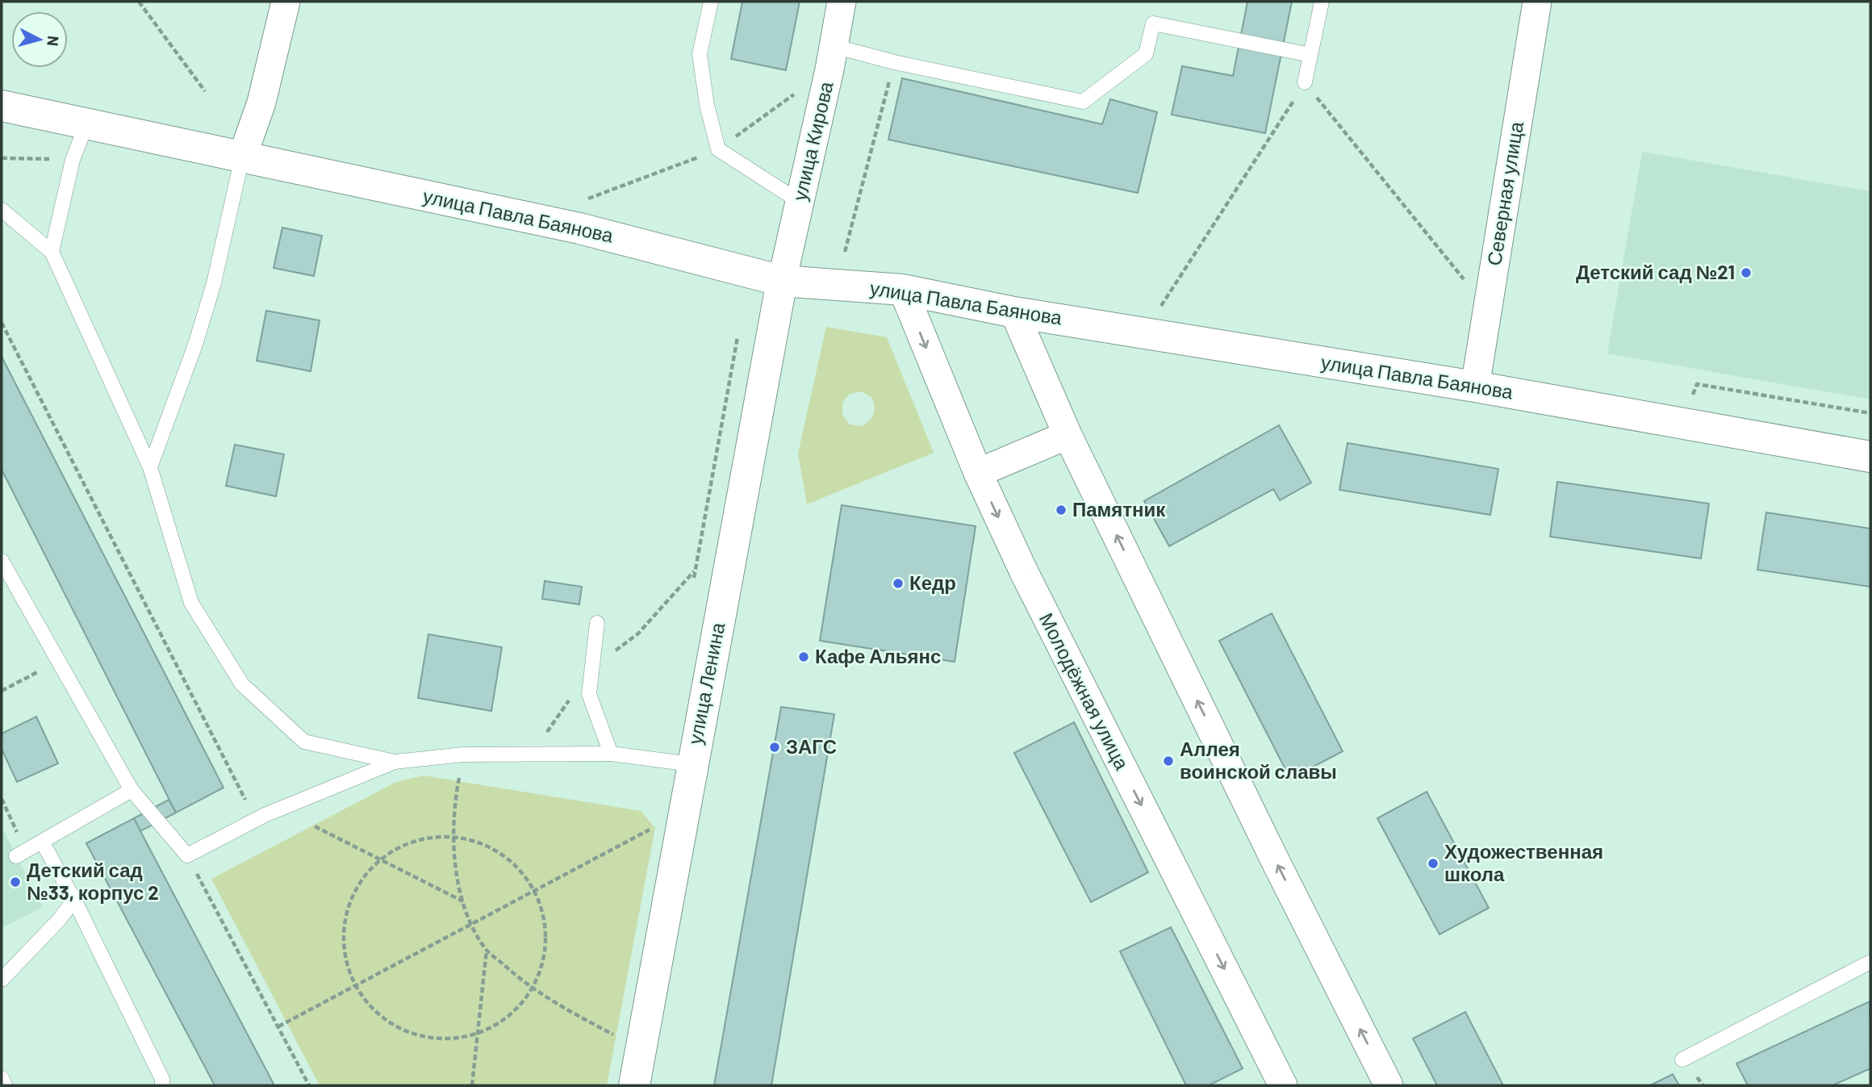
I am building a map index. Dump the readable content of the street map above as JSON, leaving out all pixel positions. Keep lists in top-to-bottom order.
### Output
{
  "streets": {
    "main road": ["улица Павла Баянова", "улица Ленина"],
    "street": ["улица Кирова", "Северная улица", "Молодёжная улица"]
  },
  "crossings": [
    ["улица Кирова", "улица Павла Баянова"],
    ["улица Кирова", "улица Ленина"],
    ["Северная улица", "улица Павла Баянова"],
    ["улица Павла Баянова", "улица Ленина"],
    ["улица Павла Баянова", "Молодёжная улица"]
  ],
  "places": [
    "Детский сад №21",
    "Памятник",
    "Кедр",
    "Кафе Альянс",
    "ЗАГС",
    "Аллея воинской славы",
    "Художественная школа",
    "Детский сад №33, корпус 2"
  ],
  "north": "right"
}
